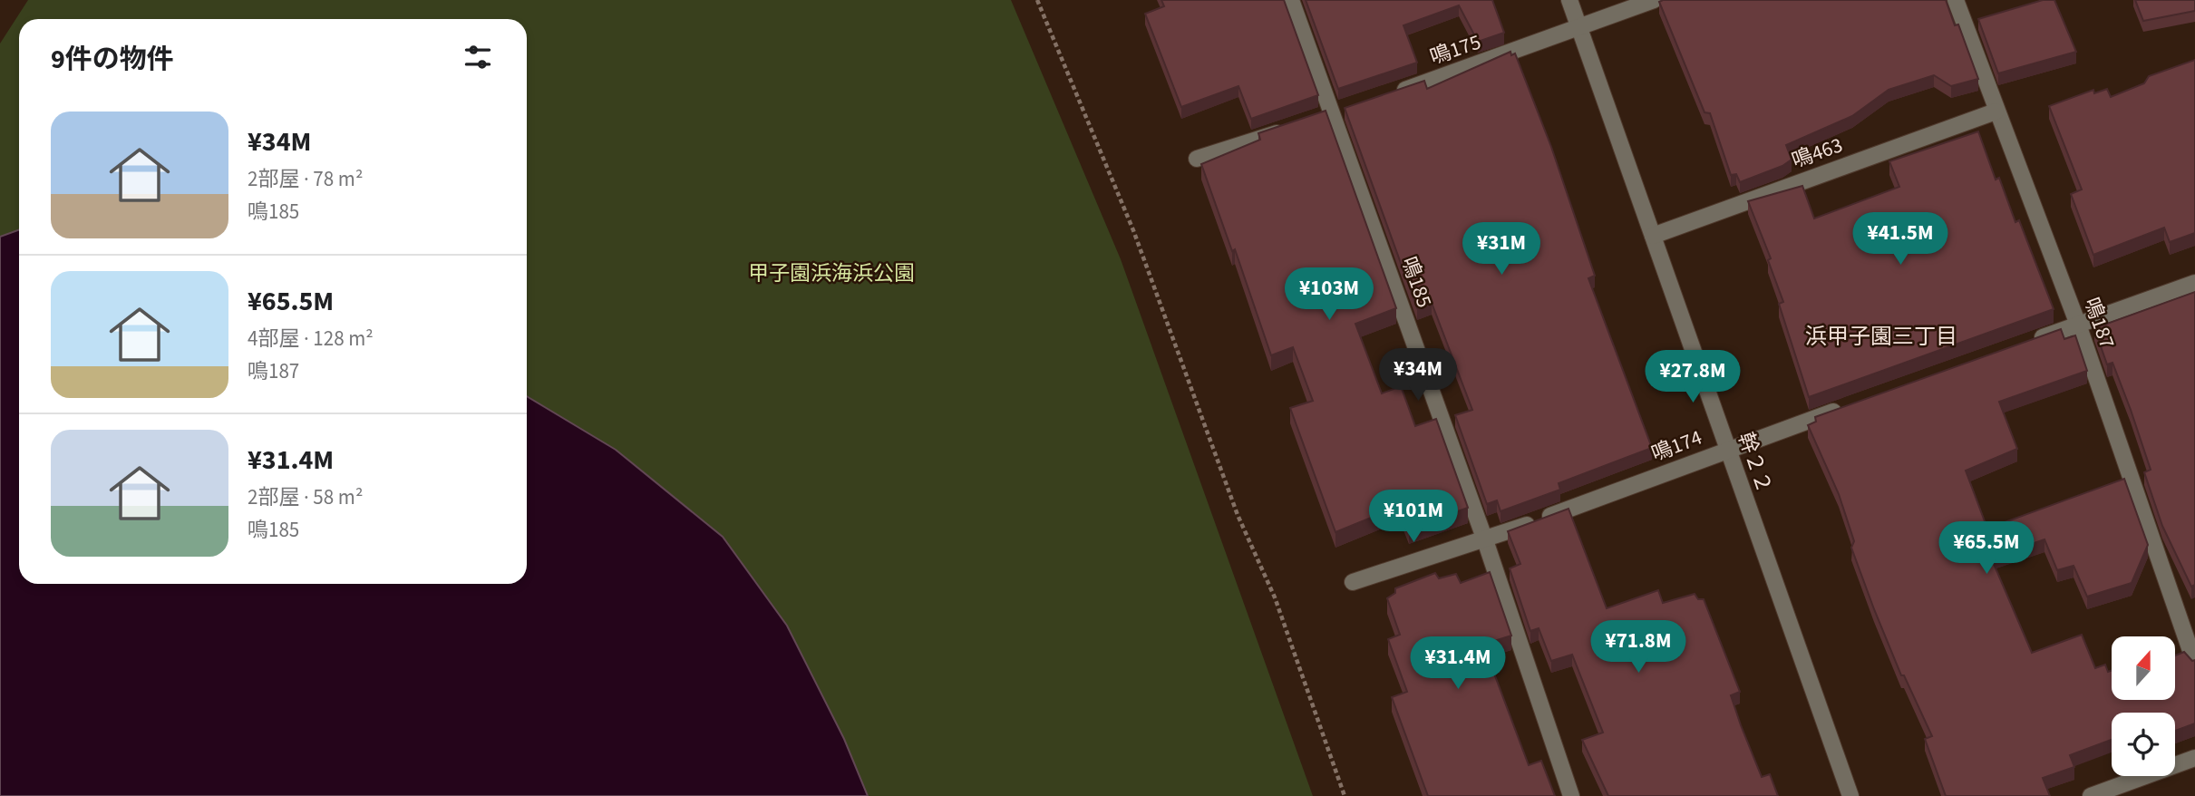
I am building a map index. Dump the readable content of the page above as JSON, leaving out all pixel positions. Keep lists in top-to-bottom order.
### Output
{
  "streets": {
    "street": [
      "鳴175",
      "鳴463",
      "鳴185",
      "鳴187",
      "鳴174",
      "幹２２"
    ]
  },
  "crossings": [
    ["鳴175", "幹２２"],
    ["鳴463", "鳴187"],
    ["鳴463", "幹２２"],
    ["鳴185", "鳴174"],
    ["鳴174", "幹２２"]
  ],
  "districts": ["浜甲子園三丁目"],
  "parks": ["甲子園浜海浜公園"],
  "north": "top",
  "page": {
    "heading": "9件の物件",
    "list": [
      {
        "name": "¥34M",
        "note": "2部屋 · 78 m² · 鳴185"
      },
      {
        "name": "¥65.5M",
        "note": "4部屋 · 128 m² · 鳴187"
      },
      {
        "name": "¥31.4M",
        "note": "2部屋 · 58 m² · 鳴185"
      }
    ],
    "price": [
      "¥41.5M",
      "¥31M",
      "¥103M",
      "¥34M",
      "¥27.8M",
      "¥101M",
      "¥65.5M",
      "¥71.8M",
      "¥31.4M"
    ]
  }
}
